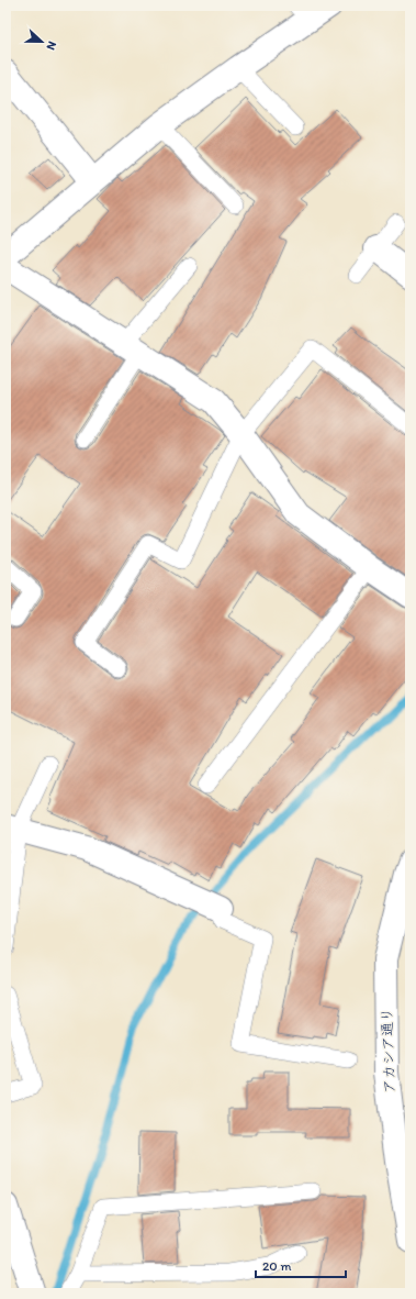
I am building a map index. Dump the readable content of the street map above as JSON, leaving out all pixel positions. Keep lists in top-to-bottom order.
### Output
{
  "streets": {
    "street": ["アカシア通り"]
  },
  "scale_bar": "20 m",
  "north": "right"
}
